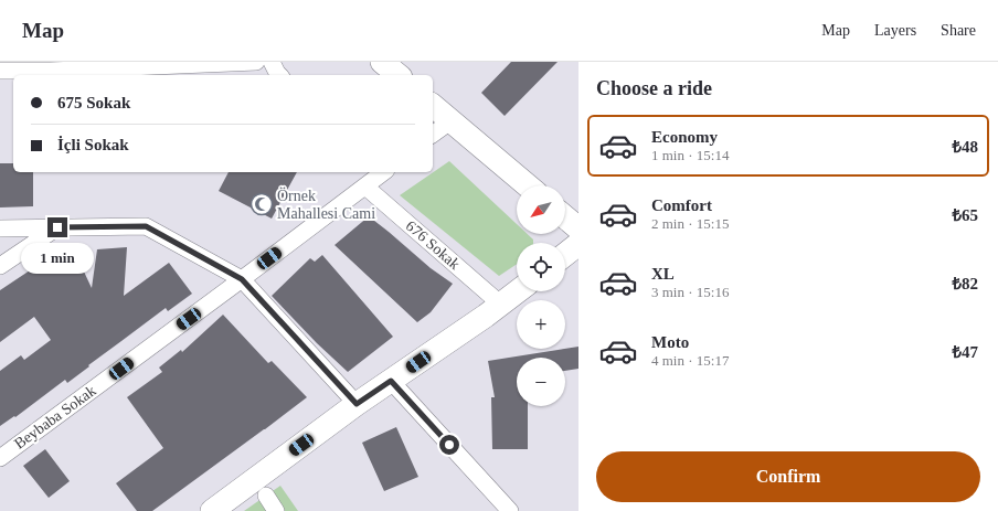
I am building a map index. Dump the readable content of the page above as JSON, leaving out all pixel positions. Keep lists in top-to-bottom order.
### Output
{
  "streets": {
    "street": ["676 Sokak", "Beybaba Sokak"]
  },
  "crossings": [
    ["676 Sokak", "Beybaba Sokak"]
  ],
  "places": {
    "mosque": ["Örnek Mahallesi Cami"]
  },
  "north": "bottom left",
  "page": {
    "header": "Map",
    "nav": ["Map", "Layers", "Share"],
    "heading": "Choose a ride",
    "banner": ["675 Sokak", "İçli Sokak"],
    "list": [
      {
        "name": "Economy",
        "note": "1 min · 15:14",
        "value": "₺48"
      },
      {
        "name": "Comfort",
        "note": "2 min · 15:15",
        "value": "₺65"
      },
      {
        "name": "XL",
        "note": "3 min · 15:16",
        "value": "₺82"
      },
      {
        "name": "Moto",
        "note": "4 min · 15:17",
        "value": "₺47"
      }
    ],
    "map_buttons": ["+", "−"],
    "bubble": "1 min",
    "buttons": "Confirm"
  }
}
